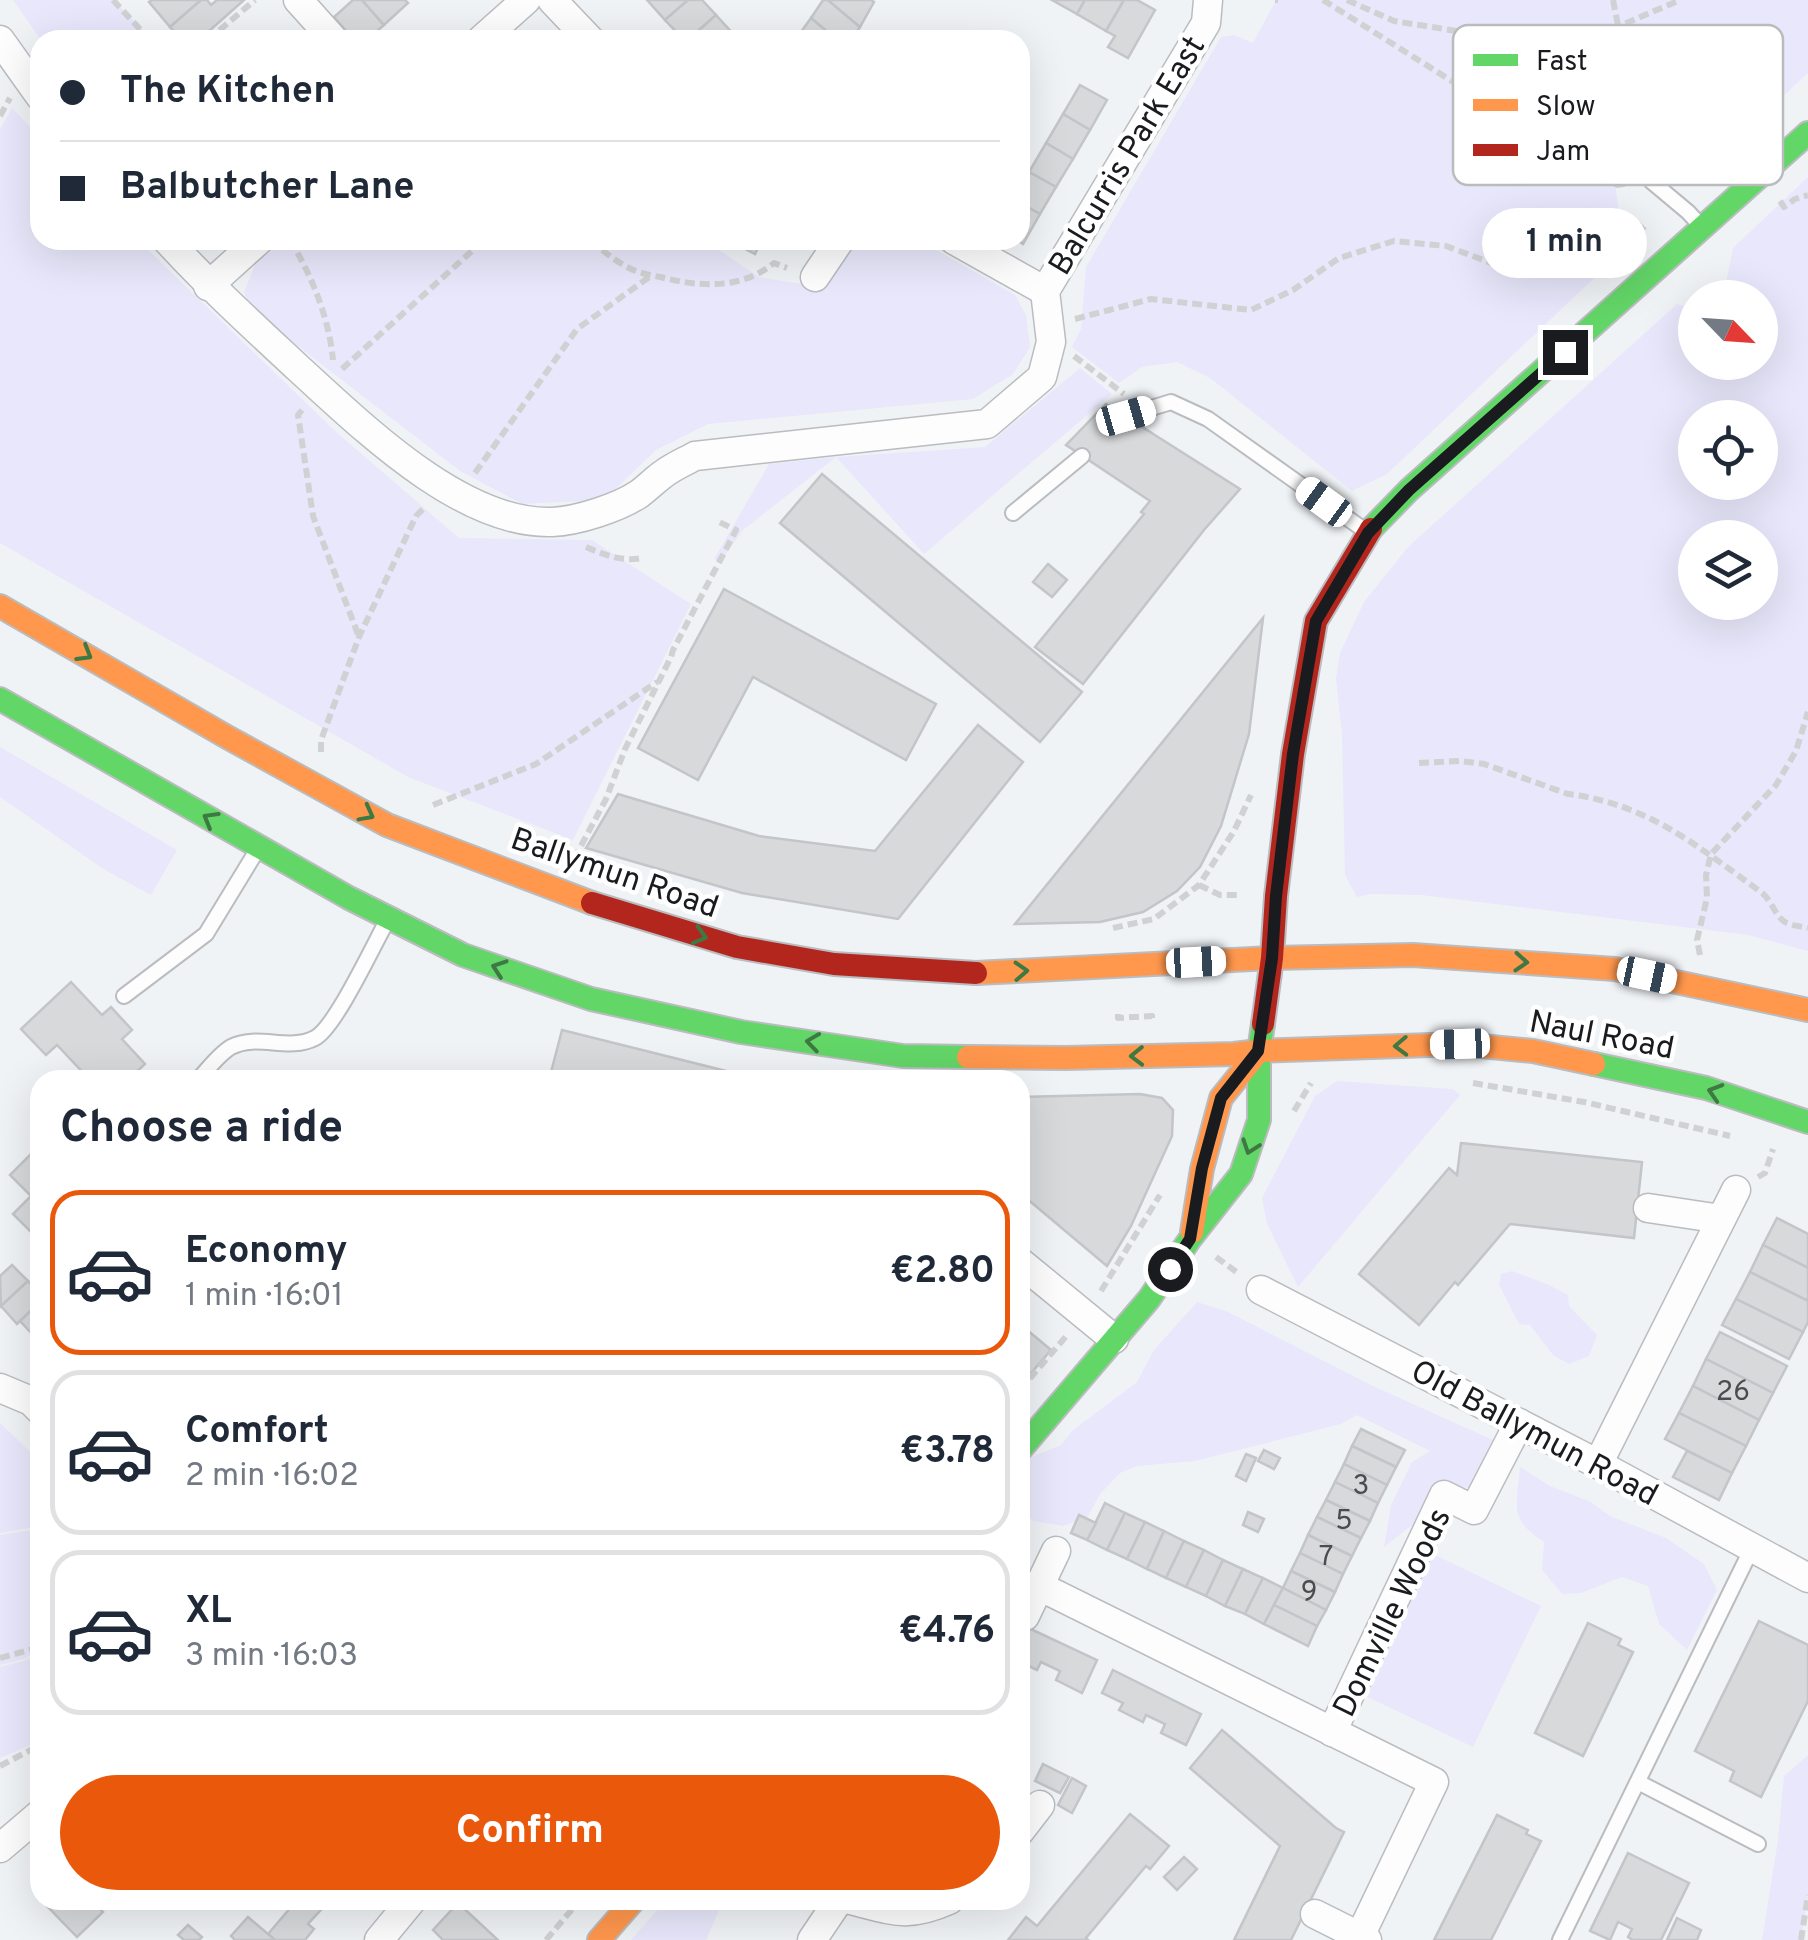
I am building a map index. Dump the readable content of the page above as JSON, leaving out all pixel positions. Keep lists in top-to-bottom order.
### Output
{
  "streets": {
    "main road": ["Ballymun Road", "Naul Road"],
    "street": ["Balcurris Park East", "Old Ballymun Road", "Domville Woods"]
  },
  "crossings": [
    ["Ballymun Road", "Naul Road"],
    ["Old Ballymun Road", "Domville Woods"]
  ],
  "house_numbers": [
    "26",
    "3",
    "5",
    "7",
    "9"
  ],
  "legend": ["Fast", "Slow", "Jam"],
  "north": "bottom right",
  "page": {
    "banner": ["The Kitchen", "Balbutcher Lane"],
    "bubble": "1 min",
    "heading": "Choose a ride",
    "list": [
      {
        "name": "Economy",
        "note": "1 min · 16:01",
        "value": "€2.80"
      },
      {
        "name": "Comfort",
        "note": "2 min · 16:02",
        "value": "€3.78"
      },
      {
        "name": "XL",
        "note": "3 min · 16:03",
        "value": "€4.76"
      }
    ],
    "buttons": "Confirm"
  }
}
